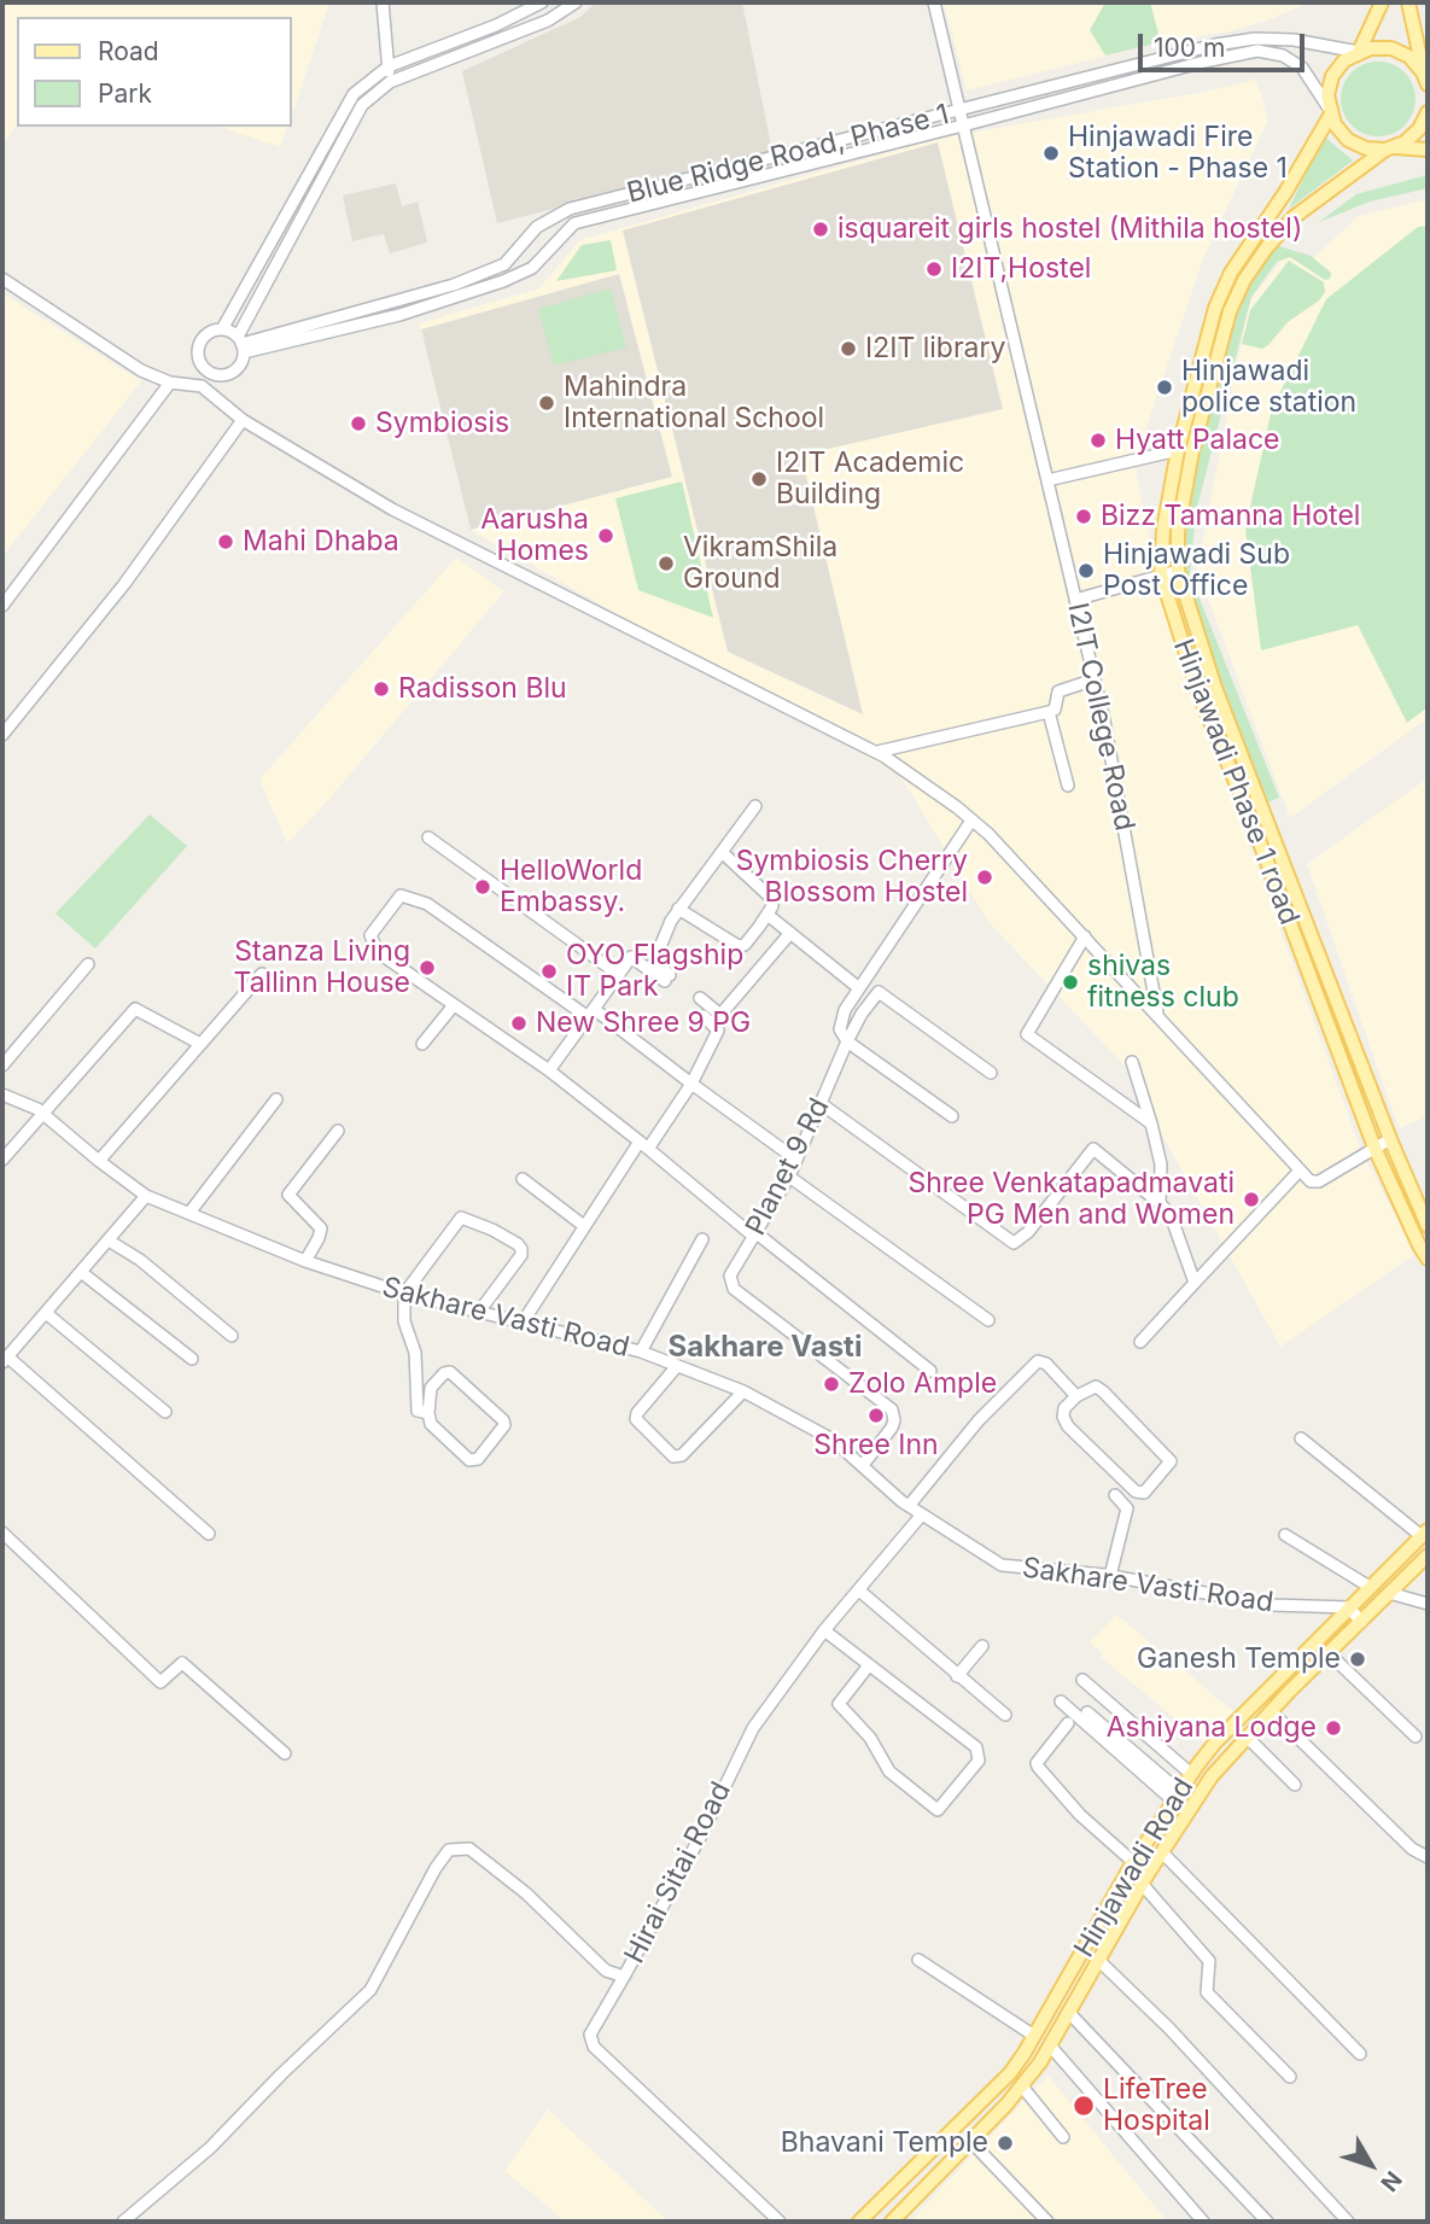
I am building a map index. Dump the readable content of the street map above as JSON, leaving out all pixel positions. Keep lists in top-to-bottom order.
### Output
{
  "streets": {
    "main road": ["Hinjawadi Phase 1 road", "Hinjawadi Road"],
    "street": [
      "Blue Ridge Road, Phase 1",
      "I2IT College Road",
      "Planet 9 Rd",
      "Sakhare Vasti Road",
      "Hirai Sitai Road"
    ]
  },
  "crossings": [
    ["Blue Ridge Road, Phase 1", "I2IT College Road"],
    ["Blue Ridge Road, Phase 1", "Hinjawadi Phase 1 road"],
    ["Planet 9 Rd", "Sakhare Vasti Road"],
    ["Sakhare Vasti Road", "Hinjawadi Road"],
    ["Sakhare Vasti Road", "Hirai Sitai Road"]
  ],
  "districts": ["Sakhare Vasti"],
  "places": [
    "Hinjawadi Fire Station - Phase 1",
    "isquareit girls hostel (Mithila hostel)",
    "I2IT,Hostel",
    "I2IT library",
    "Hinjawadi police station",
    "Mahindra International School",
    "Symbiosis",
    "Hyatt Palace",
    "I2IT Academic Building",
    "Bizz Tamanna Hotel",
    "Aarusha Homes",
    "Mahi Dhaba",
    "VikramShila Ground",
    "Hinjawadi Sub Post Office",
    "Radisson Blu",
    "Symbiosis Cherry Blossom Hostel",
    "HelloWorld Embassy.",
    "Stanza Living Tallinn House",
    "OYO Flagship IT Park",
    "shivas fitness club",
    "New Shree 9 PG",
    "Shree Venkatapadmavati PG Men and Women",
    "Zolo Ample",
    "Shree Inn",
    "Ganesh Temple",
    "Ashiyana Lodge",
    "LifeTree Hospital",
    "Bhavani Temple"
  ],
  "legend": ["Road", "Park"],
  "scale_bar": "100 m",
  "north": "bottom right"
}
